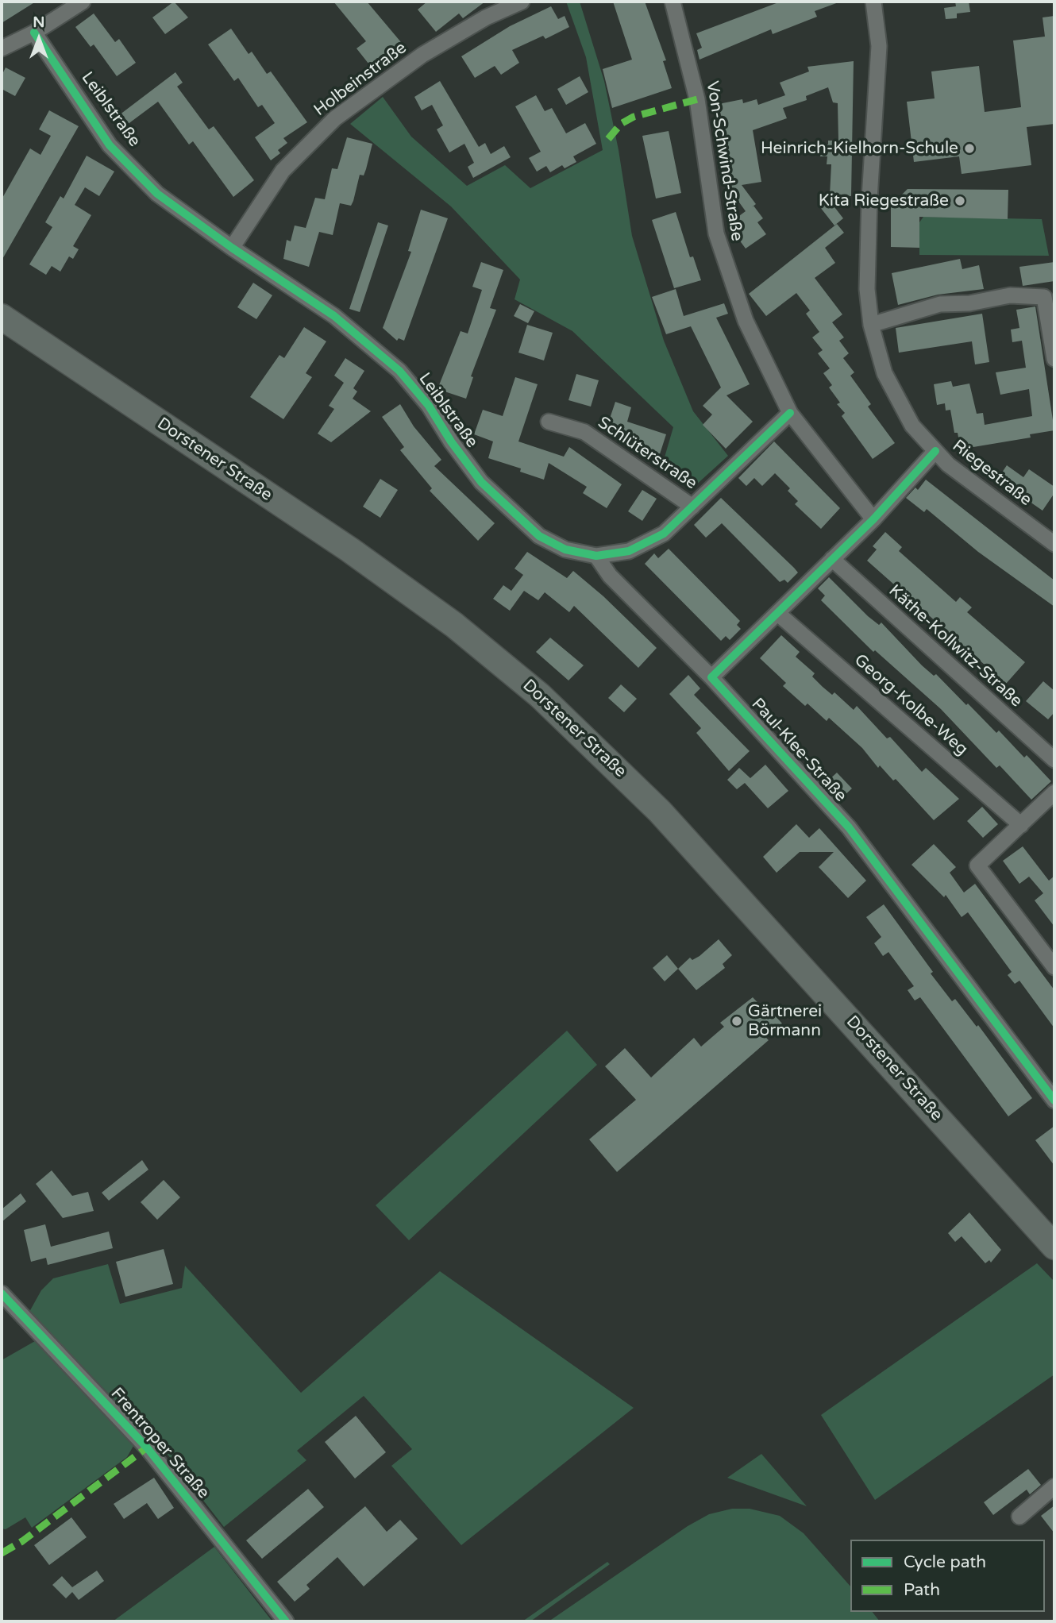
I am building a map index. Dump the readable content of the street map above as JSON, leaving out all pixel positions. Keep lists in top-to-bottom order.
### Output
{
  "streets": {
    "main road": ["Dorstener Straße"],
    "street": [
      "Holbeinstraße",
      "Leiblstraße",
      "Von-Schwind-Straße",
      "Schlüterstraße",
      "Riegestraße",
      "Käthe-Kollwitz-Straße",
      "Georg-Kolbe-Weg",
      "Paul-Klee-Straße",
      "Frentroper Straße"
    ]
  },
  "crossings": [
    ["Holbeinstraße", "Leiblstraße"],
    ["Leiblstraße", "Von-Schwind-Straße"],
    ["Leiblstraße", "Schlüterstraße"]
  ],
  "places": ["Heinrich-Kielhorn-Schule", "Kita Riegestraße", "Gärtnerei Börmann"],
  "legend": ["Cycle path", "Path"],
  "north": "top"
}
